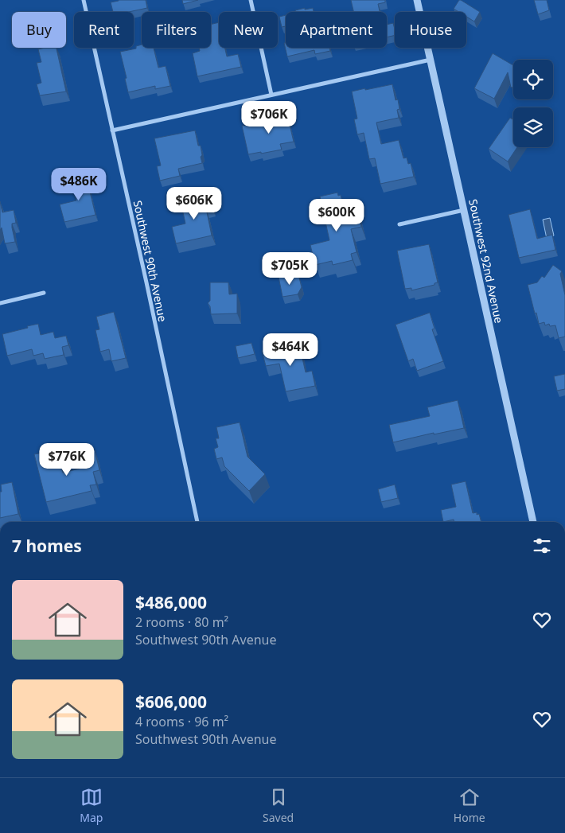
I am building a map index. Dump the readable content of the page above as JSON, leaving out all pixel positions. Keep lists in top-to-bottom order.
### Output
{
  "streets": {
    "street": ["Southwest 90th Avenue", "Southwest 92nd Avenue"]
  },
  "page": {
    "chip": [
      "Buy",
      "Rent",
      "Filters",
      "New",
      "Apartment",
      "House"
    ],
    "price": [
      "$706K",
      "$486K",
      "$606K",
      "$600K",
      "$705K",
      "$464K",
      "$776K"
    ],
    "heading": "7 homes",
    "list": [
      {
        "name": "$486,000",
        "note": "2 rooms · 80 m² · Southwest 90th Avenue"
      },
      {
        "name": "$606,000",
        "note": "4 rooms · 96 m² · Southwest 90th Avenue"
      }
    ],
    "tabs": ["Map", "Saved", "Home"]
  }
}
